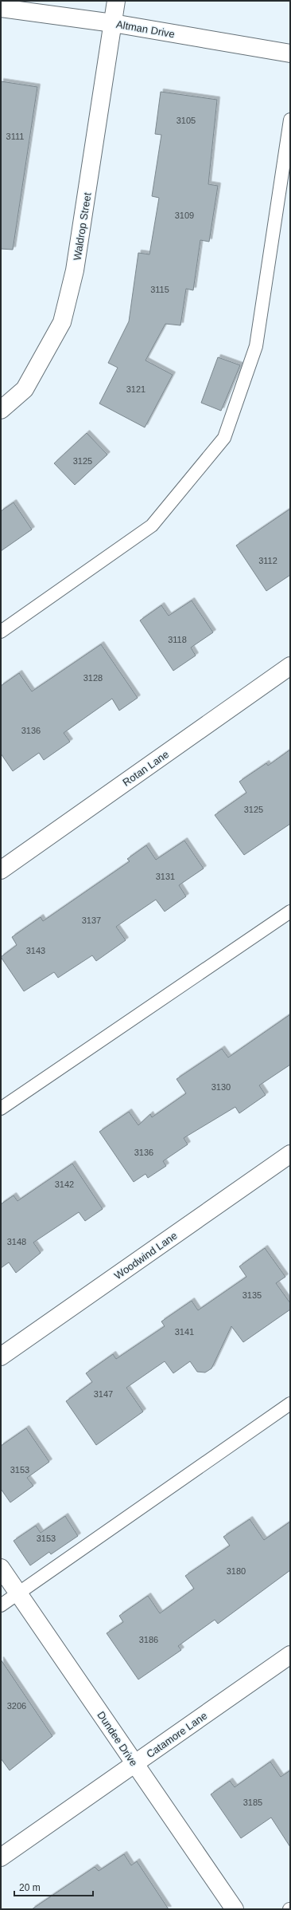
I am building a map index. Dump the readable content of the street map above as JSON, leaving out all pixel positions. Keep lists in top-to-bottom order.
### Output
{
  "streets": {
    "street": [
      "Altman Drive",
      "Waldrop Street",
      "Rotan Lane",
      "Woodwind Lane",
      "Catamore Lane",
      "Dundee Drive"
    ]
  },
  "crossings": [
    ["Altman Drive", "Waldrop Street"],
    ["Catamore Lane", "Dundee Drive"]
  ],
  "house_numbers": [
    "3105",
    "3111",
    "3109",
    "3115",
    "3121",
    "3125",
    "3112",
    "3118",
    "3128",
    "3136",
    "3125",
    "3131",
    "3137",
    "3143",
    "3130",
    "3136",
    "3142",
    "3148",
    "3135",
    "3141",
    "3147",
    "3153",
    "3153",
    "3180",
    "3186",
    "3206",
    "3185"
  ],
  "scale_bar": "20 m"
}
